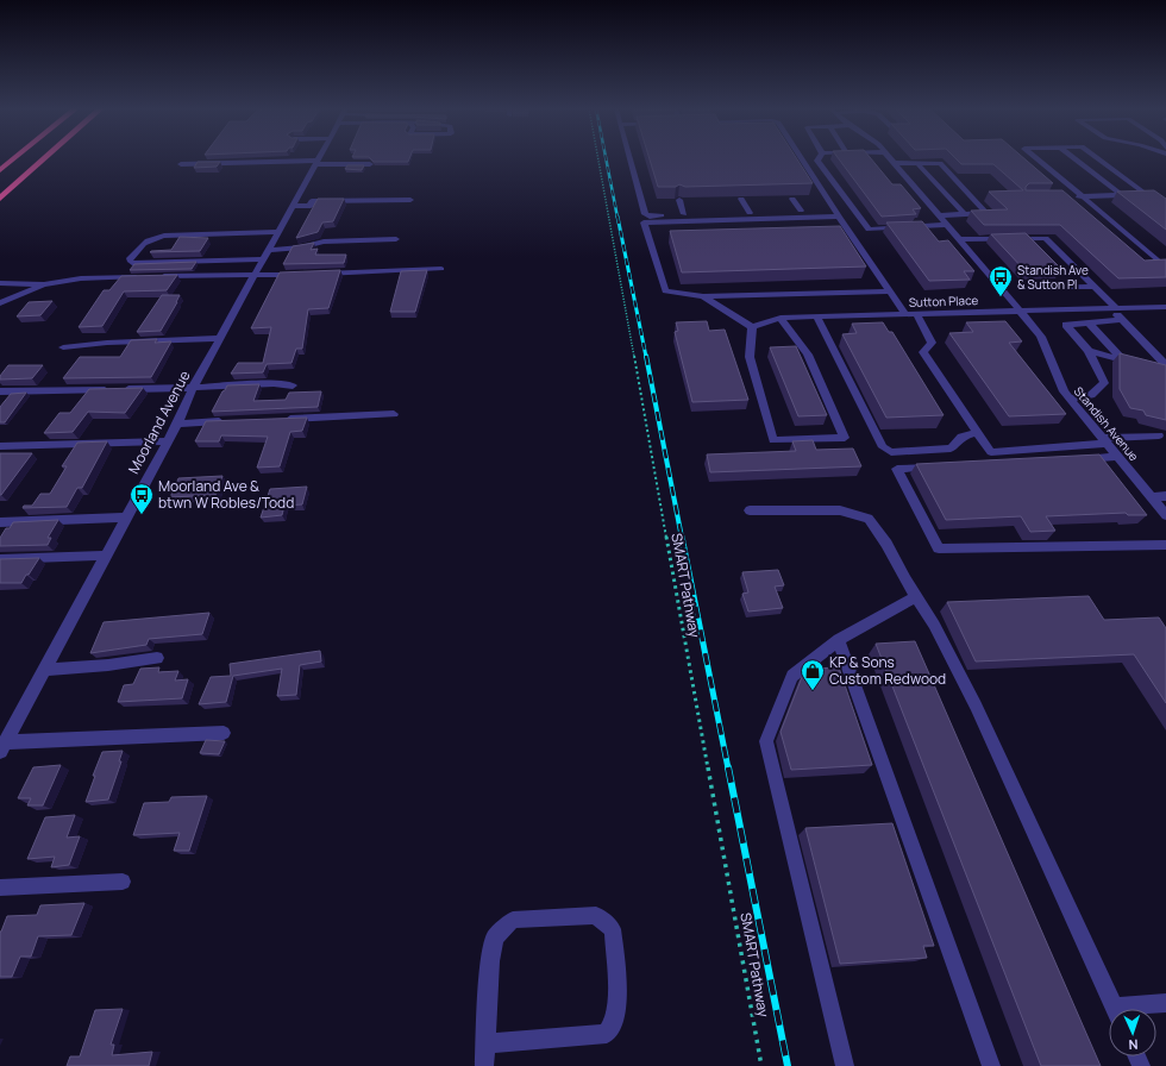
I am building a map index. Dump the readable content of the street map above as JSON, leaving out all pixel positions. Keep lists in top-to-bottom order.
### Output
{
  "streets": {
    "street": ["Sutton Place", "Moorland Avenue", "Standish Avenue"],
    "path": ["SMART Pathway"]
  },
  "crossings": [
    ["Sutton Place", "Standish Avenue"]
  ],
  "places": {
    "bus stop": ["Standish Ave & Sutton Pl", "Moorland Ave & btwn W Robles/Todd"],
    "shop": ["KP & Sons Custom Redwood"]
  },
  "north": "bottom"
}
